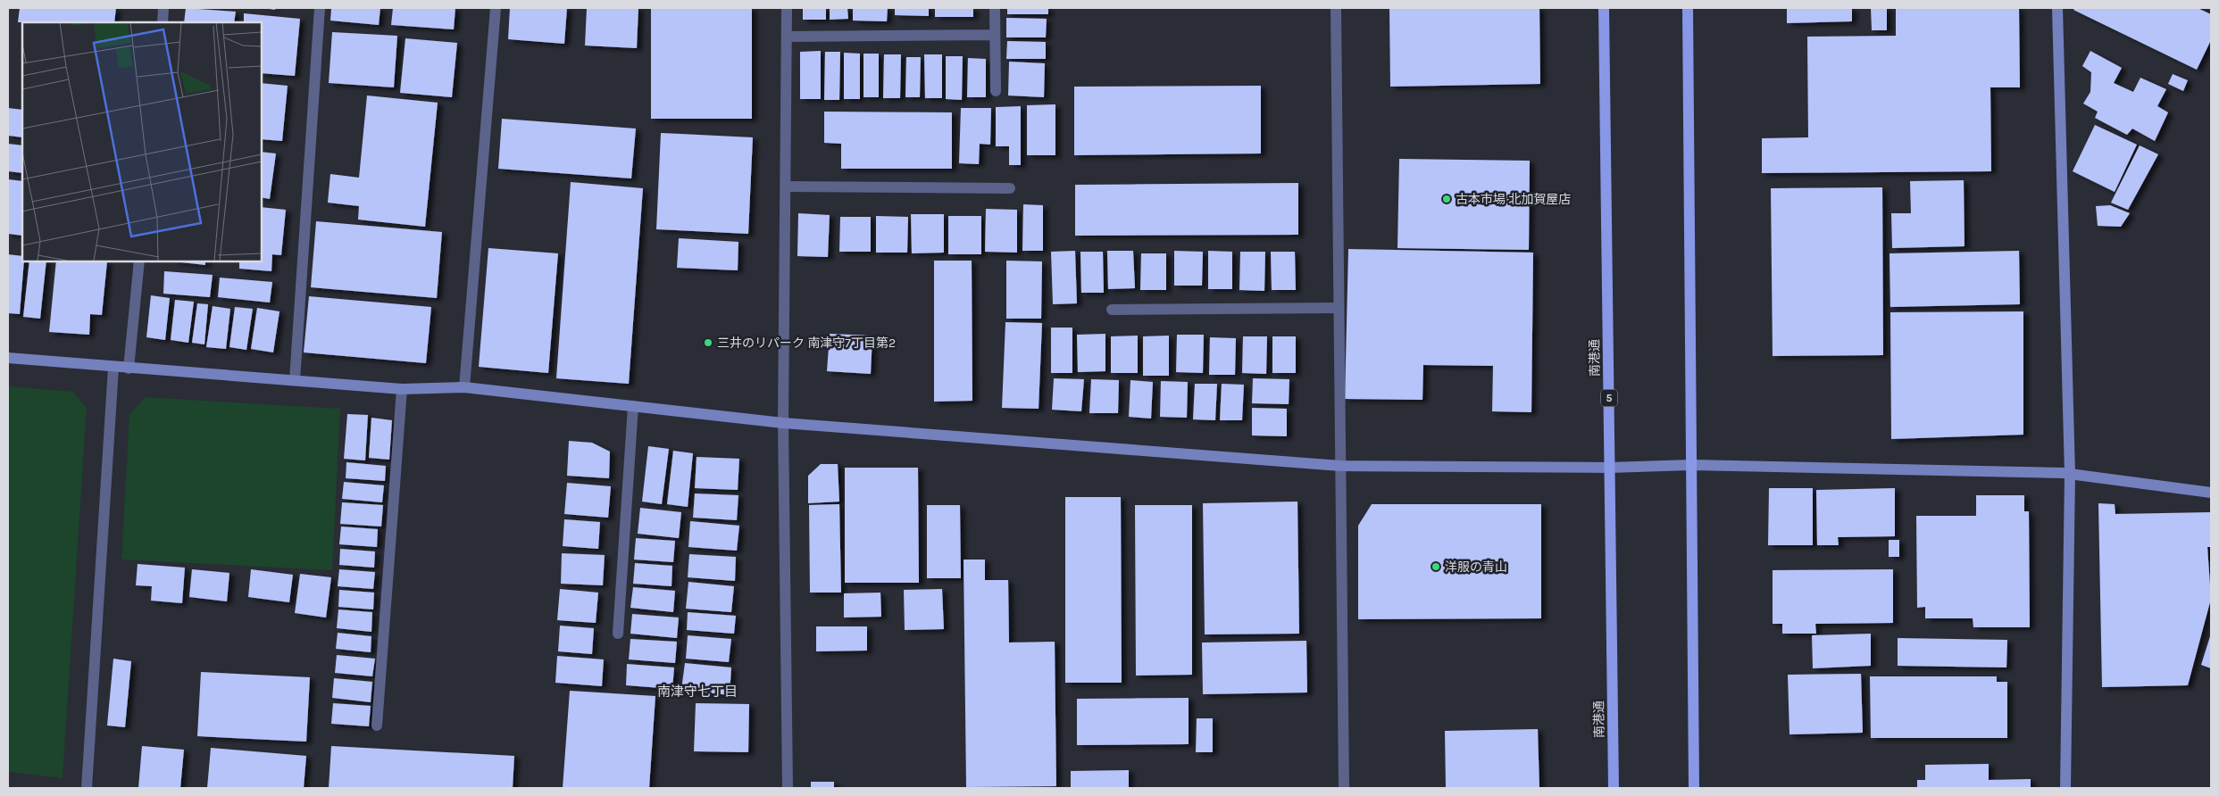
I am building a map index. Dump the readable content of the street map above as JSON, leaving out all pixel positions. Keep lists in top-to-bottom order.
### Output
{
  "streets": {
    "main road": ["南港通", "5"]
  },
  "districts": ["南津守七丁目"],
  "places": ["古本市場 北加賀屋店", "三井のリパーク 南津守7丁目第2", "洋服の青山"]
}
